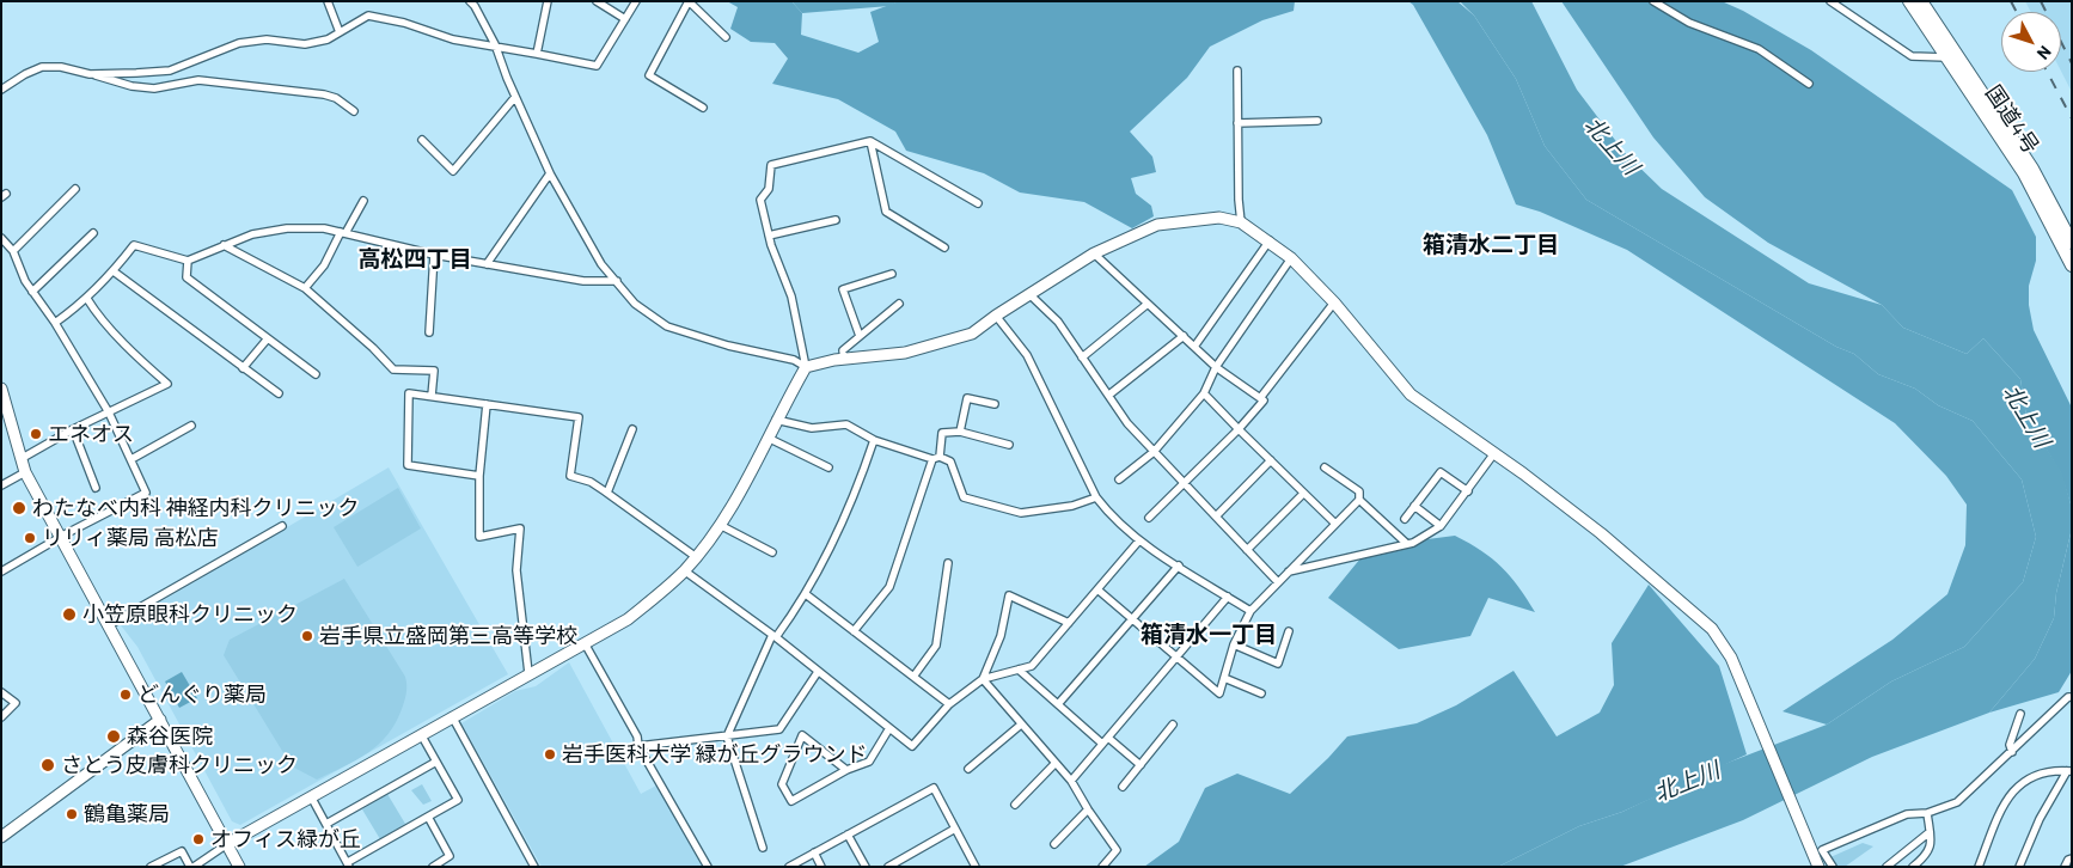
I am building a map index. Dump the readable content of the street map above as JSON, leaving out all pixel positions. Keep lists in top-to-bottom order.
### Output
{
  "streets": {
    "highway": ["国道4号"]
  },
  "districts": ["箱清水二丁目", "高松四丁目", "箱清水一丁目"],
  "water": ["北上川"],
  "places": [
    "エネオス",
    "わたなべ内科 神経内科クリニック",
    "リリィ薬局 高松店",
    "小笠原眼科クリニック",
    "岩手県立盛岡第三高等学校",
    "どんぐり薬局",
    "森谷医院",
    "岩手医科大学 緑が丘グラウンド",
    "さとう皮膚科クリニック",
    "鶴亀薬局",
    "オフィス緑が丘"
  ],
  "north": "bottom right"
}
